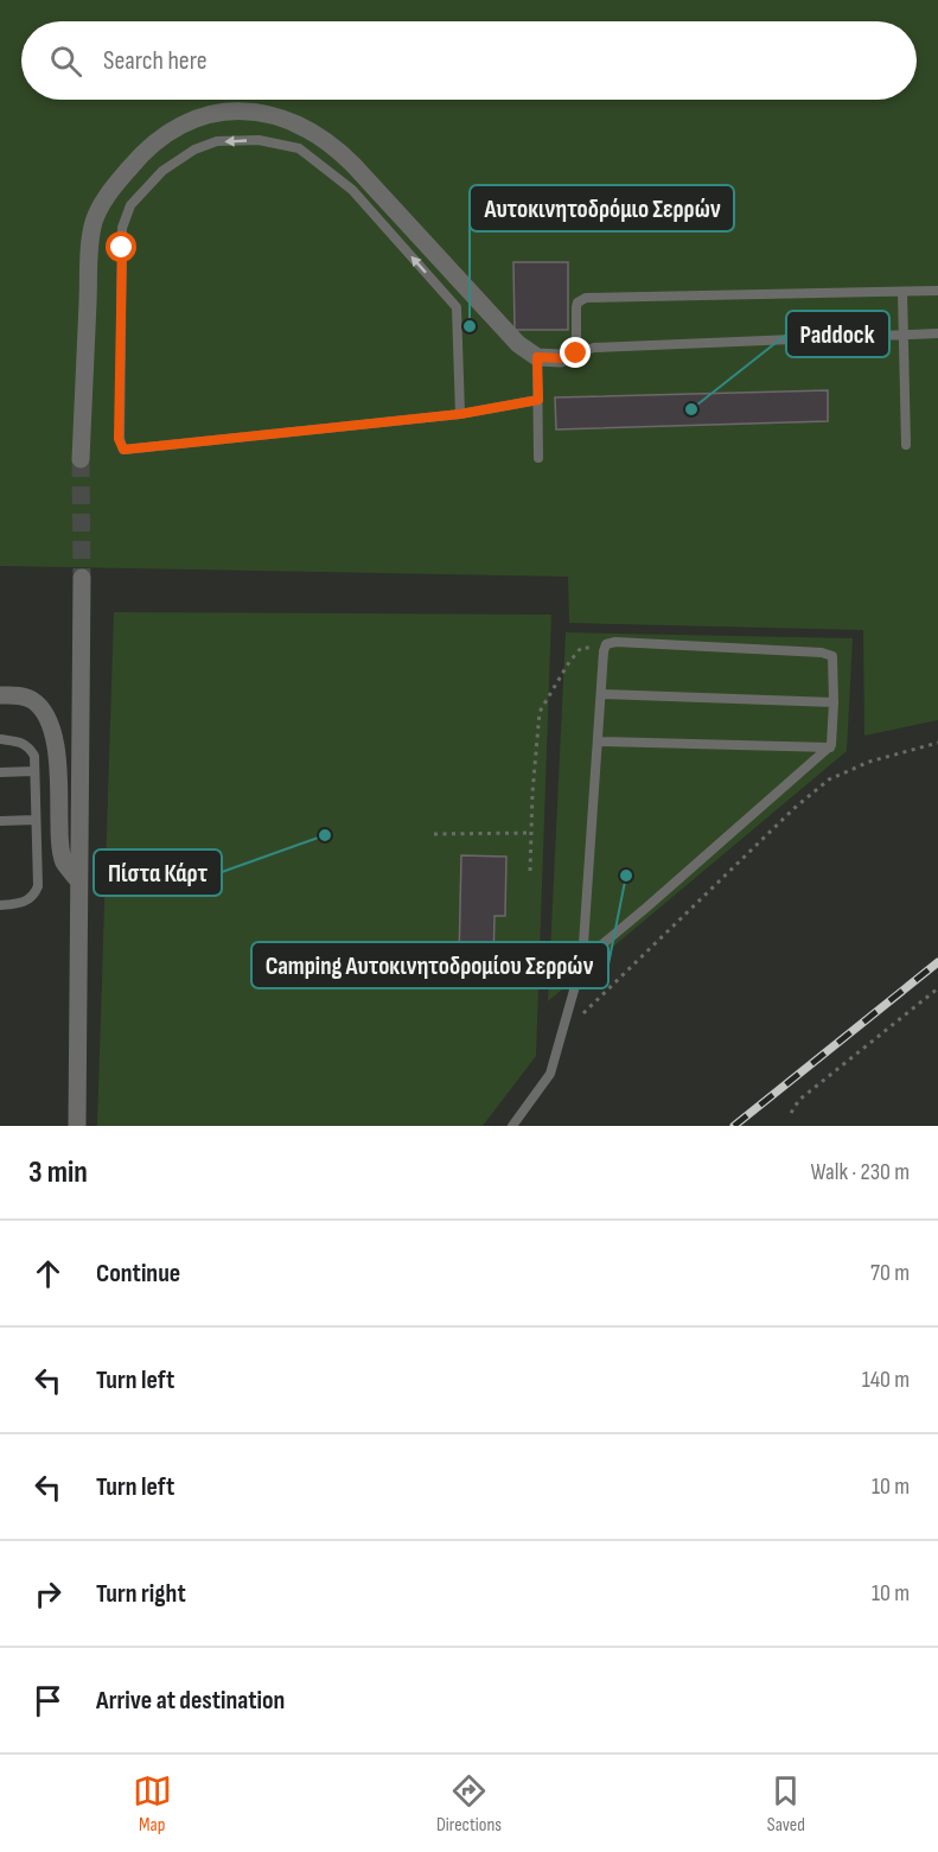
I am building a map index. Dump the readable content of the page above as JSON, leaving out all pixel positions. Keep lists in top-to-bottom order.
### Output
{
  "places": [
    "Αυτοκινητοδρόμιο Σερρών",
    "Paddock",
    "Πίστα Κάρτ",
    "Camping Αυτοκινητοδρομίου Σερρών"
  ],
  "page": {
    "search": "Search here",
    "heading": ["3 min", "Walk · 230 m"],
    "list": [
      ["Continue", "70 m"],
      ["Turn left", "140 m"],
      ["Turn left", "10 m"],
      ["Turn right", "10 m"],
      "Arrive at destination"
    ],
    "nav": ["Map", "Directions", "Saved"]
  }
}
